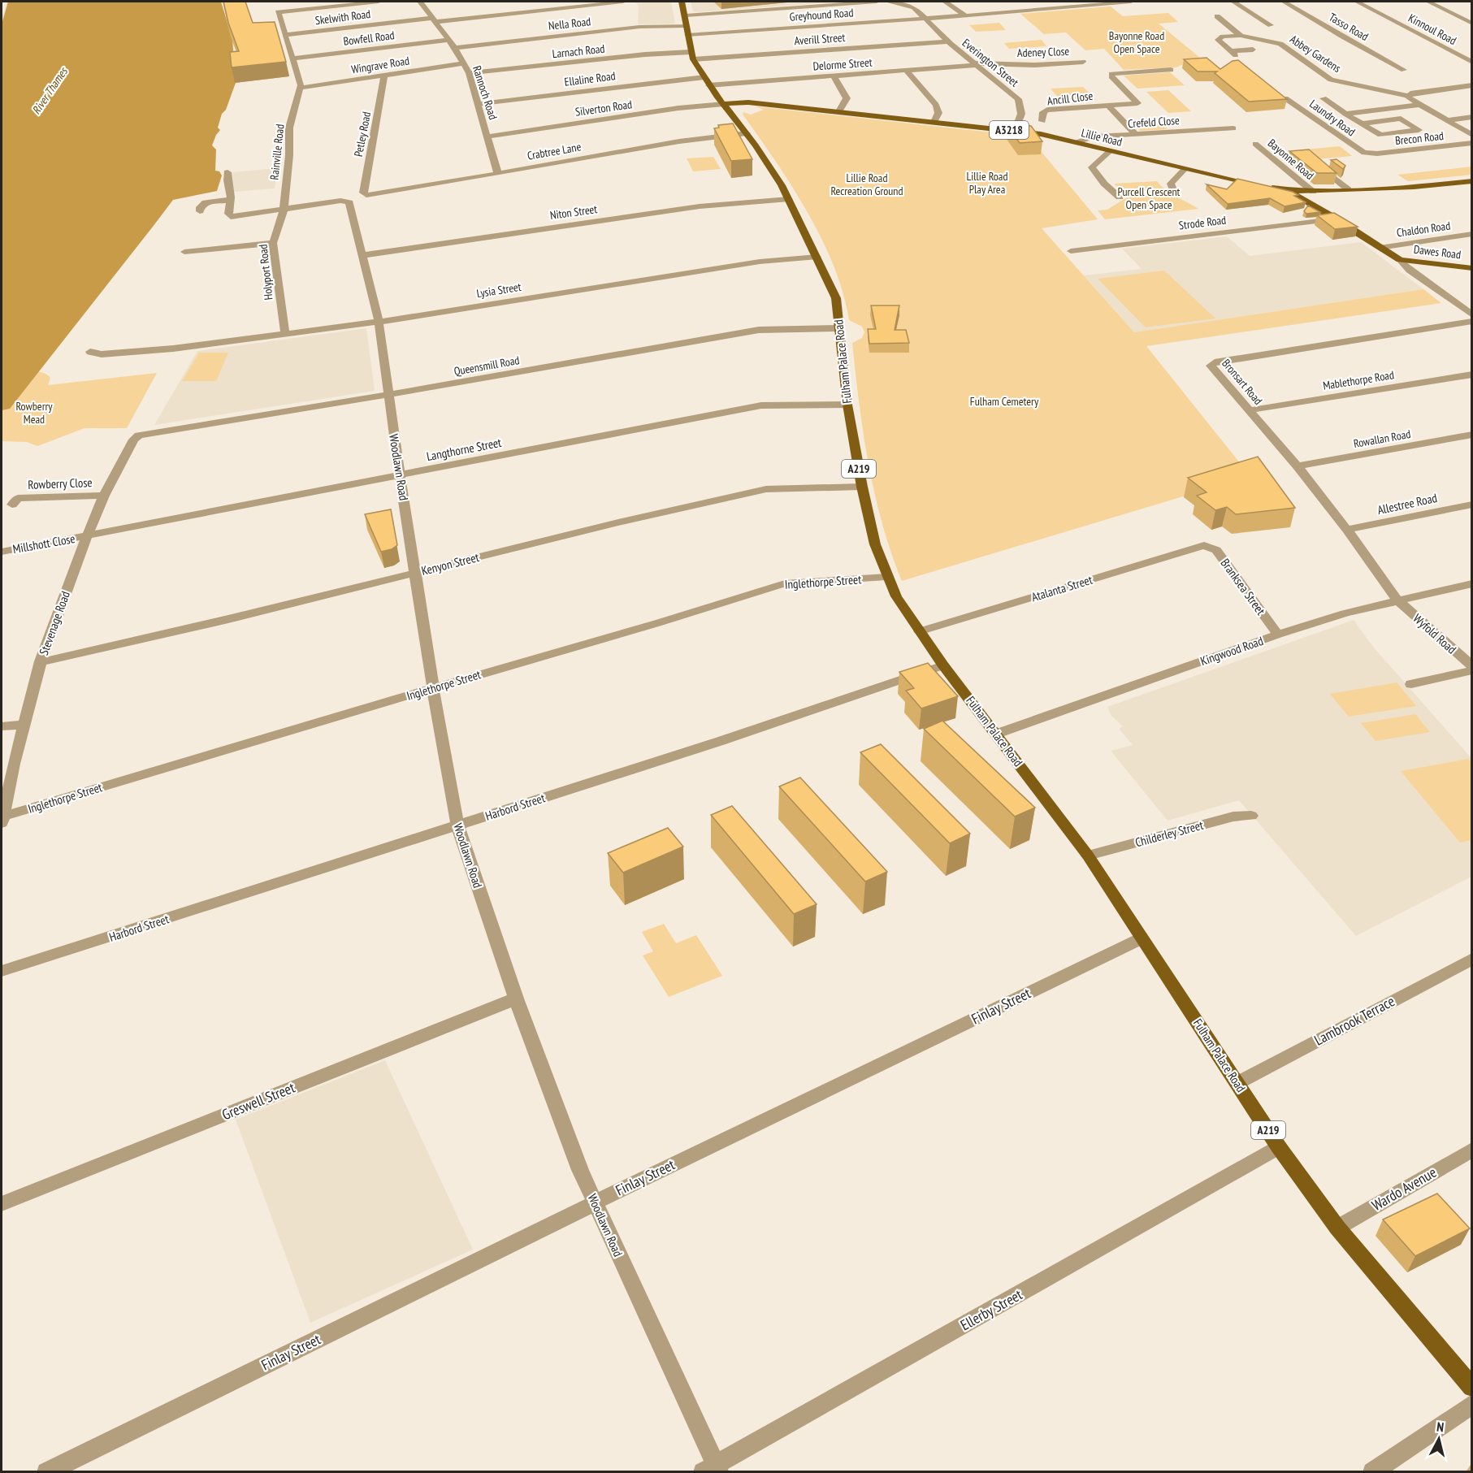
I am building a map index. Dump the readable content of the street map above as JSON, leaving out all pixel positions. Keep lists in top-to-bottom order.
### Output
{
  "streets": {
    "main road": [
      "A3218",
      "Lillie Road",
      "Dawes Road",
      "Fulham Palace Road",
      "A219"
    ],
    "street": [
      "Greyhound Road",
      "Skelwith Road",
      "Nella Road",
      "Tasso Road",
      "Kinnoul Road",
      "Bowfell Road",
      "Averill Street",
      "Larnach Road",
      "Adeney Close",
      "Abbey Gardens",
      "Everington Street",
      "Delorme Street",
      "Wingrave Road",
      "Ellaline Road",
      "Rannoch Road",
      "Ancill Close",
      "Silverton Road",
      "Laundry Road",
      "Crefeld Close",
      "Petley Road",
      "Brecon Road",
      "Crabtree Lane",
      "Rainville Road",
      "Bayonne Road",
      "Niton Street",
      "Strode Road",
      "Chaldon Road",
      "Holyport Road",
      "Lysia Street",
      "Queensmill Road",
      "Mablethorpe Road",
      "Bronsart Road",
      "Rowallan Road",
      "Langthorne Street",
      "Woodlawn Road",
      "Rowberry Close",
      "Allestree Road",
      "Millshott Close",
      "Kenyon Street",
      "Inglethorpe Street",
      "Branksea Street",
      "Atalanta Street",
      "Stevenage Road",
      "Wyfold Road",
      "Kingwood Road",
      "Harbord Street",
      "Childerley Street",
      "Finlay Street",
      "Lambrook Terrace",
      "Greswell Street",
      "Wardo Avenue",
      "Ellerby Street"
    ]
  },
  "crossings": [
    ["Greyhound Road", "Everington Street"],
    ["Greyhound Road", "Fulham Palace Road"],
    ["Skelwith Road", "Rannoch Road"],
    ["Nella Road", "Rannoch Road"],
    ["Nella Road", "Fulham Palace Road"],
    ["Bowfell Road", "Rannoch Road"],
    ["Averill Street", "Larnach Road"],
    ["Averill Street", "Everington Street"],
    ["Averill Street", "Fulham Palace Road"],
    ["Larnach Road", "Rannoch Road"],
    ["Larnach Road", "Fulham Palace Road"],
    ["Adeney Close", "Everington Street"],
    ["Adeney Close", "Delorme Street"],
    ["Everington Street", "Delorme Street"],
    ["Everington Street", "Lillie Road"],
    ["Delorme Street", "Fulham Palace Road"],
    ["Wingrave Road", "Rannoch Road"],
    ["Wingrave Road", "Petley Road"],
    ["Wingrave Road", "Rainville Road"],
    ["Ellaline Road", "Rannoch Road"],
    ["Ellaline Road", "Fulham Palace Road"],
    ["Rannoch Road", "Silverton Road"],
    ["Rannoch Road", "Crabtree Lane"],
    ["Ancill Close", "Crefeld Close"],
    ["Silverton Road", "Lillie Road"],
    ["Silverton Road", "Fulham Palace Road"],
    ["Laundry Road", "Brecon Road"],
    ["Crefeld Close", "Lillie Road"],
    ["Petley Road", "Crabtree Lane"],
    ["Lillie Road", "Bayonne Road"],
    ["Lillie Road", "Fulham Palace Road"],
    ["Crabtree Lane", "Fulham Palace Road"],
    ["Rainville Road", "Holyport Road"],
    ["Rainville Road", "Woodlawn Road"],
    ["Niton Street", "Fulham Palace Road"],
    ["Niton Street", "Woodlawn Road"],
    ["Holyport Road", "Lysia Street"],
    ["Holyport Road", "Woodlawn Road"],
    ["Lysia Street", "Fulham Palace Road"],
    ["Lysia Street", "Woodlawn Road"],
    ["Fulham Palace Road", "Queensmill Road"],
    ["Fulham Palace Road", "Langthorne Street"],
    ["Fulham Palace Road", "Kenyon Street"],
    ["Fulham Palace Road", "Inglethorpe Street"],
    ["Fulham Palace Road", "Atalanta Street"],
    ["Fulham Palace Road", "Kingwood Road"],
    ["Fulham Palace Road", "Harbord Street"],
    ["Fulham Palace Road", "Childerley Street"],
    ["Fulham Palace Road", "Finlay Street"],
    ["Fulham Palace Road", "Lambrook Terrace"],
    ["Fulham Palace Road", "Wardo Avenue"],
    ["Fulham Palace Road", "Ellerby Street"],
    ["Queensmill Road", "Woodlawn Road"],
    ["Queensmill Road", "Stevenage Road"],
    ["Mablethorpe Road", "Bronsart Road"],
    ["Bronsart Road", "Rowallan Road"],
    ["Bronsart Road", "Allestree Road"],
    ["Bronsart Road", "Wyfold Road"],
    ["Bronsart Road", "Kingwood Road"],
    ["Langthorne Street", "Woodlawn Road"],
    ["Langthorne Street", "Millshott Close"],
    ["Langthorne Street", "Stevenage Road"],
    ["Woodlawn Road", "Kenyon Street"],
    ["Woodlawn Road", "Inglethorpe Street"],
    ["Woodlawn Road", "Harbord Street"],
    ["Woodlawn Road", "Finlay Street"],
    ["Woodlawn Road", "Greswell Street"],
    ["Woodlawn Road", "Ellerby Street"],
    ["Rowberry Close", "Stevenage Road"],
    ["Millshott Close", "Stevenage Road"],
    ["Kenyon Street", "Stevenage Road"],
    ["Inglethorpe Street", "Stevenage Road"],
    ["Branksea Street", "Atalanta Street"],
    ["Branksea Street", "Kingwood Road"],
    ["Wyfold Road", "Kingwood Road"]
  ],
  "water": ["River Thames"],
  "parks": [
    "Bayonne Road Open Space",
    "Lillie Road Play Area",
    "Lillie Road Recreation Ground",
    "Purcell Crescent Open Space",
    "Fulham Cemetery",
    "Rowberry Mead"
  ],
  "north": "top"
}
